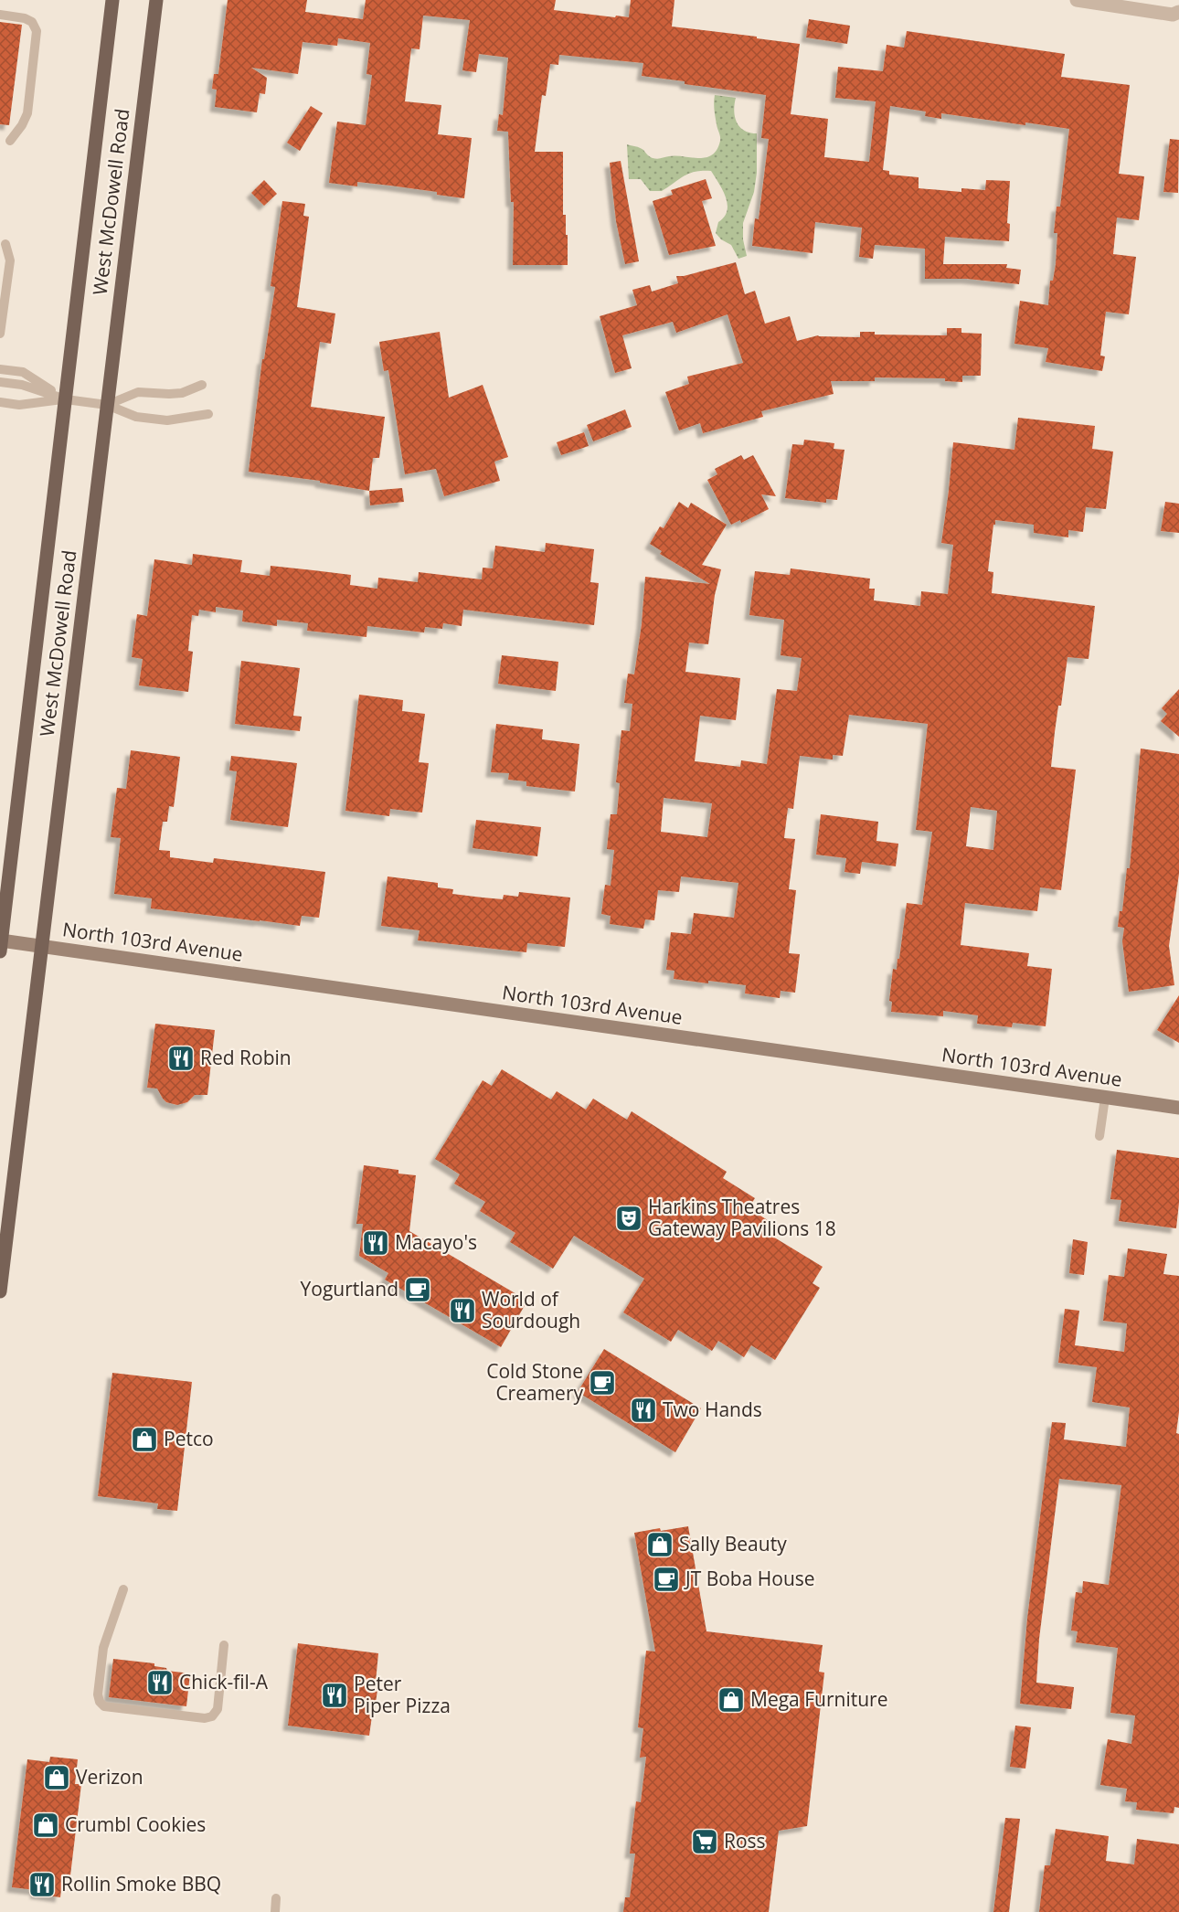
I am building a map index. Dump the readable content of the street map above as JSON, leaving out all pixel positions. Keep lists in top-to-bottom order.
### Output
{
  "streets": {
    "main road": ["West McDowell Road"],
    "street": ["North 103rd Avenue"]
  },
  "crossings": [
    ["West McDowell Road", "North 103rd Avenue"]
  ],
  "places": {
    "restaurant": [
      "Red Robin",
      "Macayo's",
      "World of Sourdough",
      "Two Hands",
      "Chick-fil-A",
      "Peter Piper Pizza",
      "Rollin Smoke BBQ"
    ],
    "theatre": ["Harkins Theatres Gateway Pavilions 18"],
    "cafe": ["Yogurtland", "Cold Stone Creamery", "JT Boba House"],
    "shop": [
      "Petco",
      "Sally Beauty",
      "Mega Furniture",
      "Verizon",
      "Crumbl Cookies"
    ],
    "supermarket": ["Ross"]
  }
}
